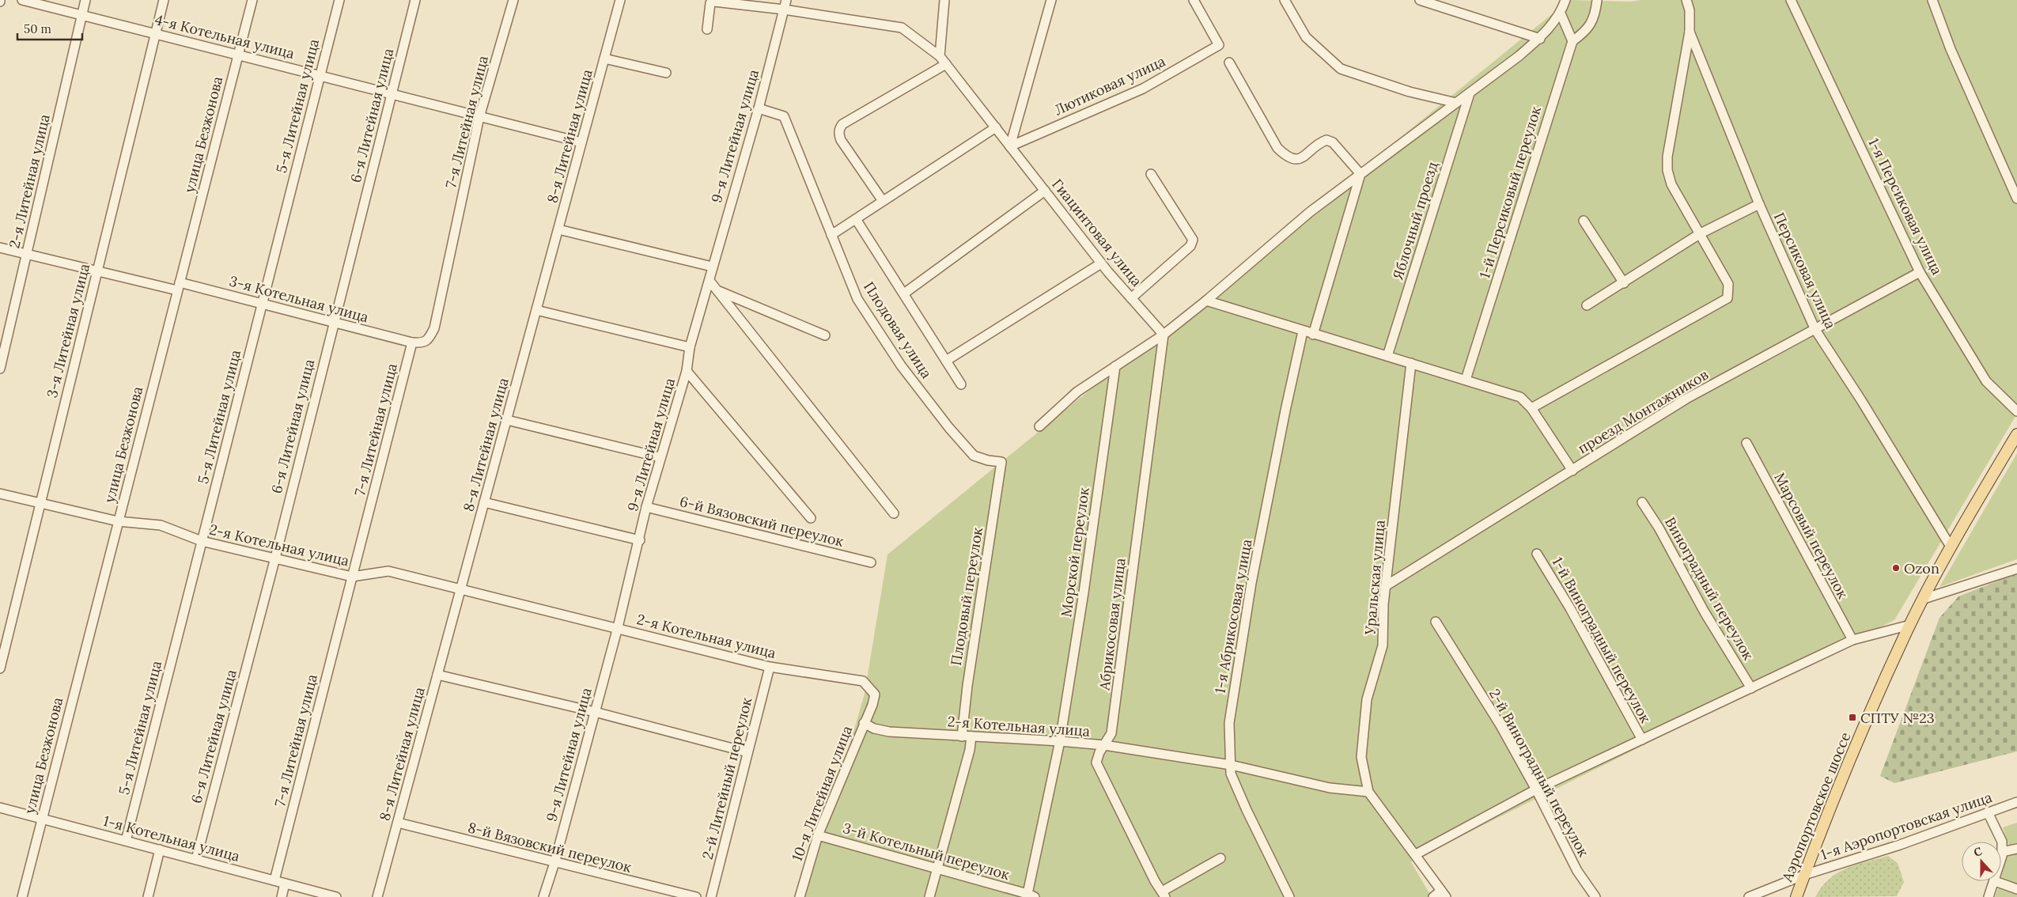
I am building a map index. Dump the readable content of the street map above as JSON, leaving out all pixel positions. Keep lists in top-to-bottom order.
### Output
{
  "streets": {
    "main road": ["Аэропортовское шоссе"],
    "street": [
      "4-я Котельная улица",
      "Лютиковая улица",
      "5-я Литейная улица",
      "6-я Литейная улица",
      "7-я Литейная улица",
      "улица Безжонова",
      "8-я Литейная улица",
      "9-я Литейная улица",
      "2-я Литейная улица",
      "1-й Персиковый переулок",
      "1-я Персиковая улица",
      "Яблочный проезд",
      "Гиацинтовая улица",
      "Персиковая улица",
      "3-я Котельная улица",
      "Плодовая улица",
      "3-я Литейная улица",
      "проезд Монтажников",
      "6-й Вязовский переулок",
      "Марсовый переулок",
      "2-я Котельная улица",
      "Морской переулок",
      "Уральская улица",
      "Виноградный переулок",
      "Плодовый переулок",
      "1-я Абрикосовая улица",
      "Абрикосовая улица",
      "1-й Виноградный переулок",
      "2-й Виноградный переулок",
      "2-й Литейный переулок",
      "10-я Литейная улица",
      "1-я Аэропортовская улица",
      "1-я Котельная улица",
      "8-й Вязовский переулок",
      "3-й Котельный переулок"
    ]
  },
  "crossings": [
    ["4-я Котельная улица", "5-я Литейная улица"],
    ["4-я Котельная улица", "6-я Литейная улица"],
    ["4-я Котельная улица", "7-я Литейная улица"],
    ["4-я Котельная улица", "улица Безжонова"],
    ["4-я Котельная улица", "8-я Литейная улица"],
    ["4-я Котельная улица", "2-я Литейная улица"],
    ["4-я Котельная улица", "3-я Литейная улица"],
    ["Лютиковая улица", "Гиацинтовая улица"],
    ["5-я Литейная улица", "3-я Котельная улица"],
    ["5-я Литейная улица", "2-я Котельная улица"],
    ["5-я Литейная улица", "1-я Котельная улица"],
    ["6-я Литейная улица", "3-я Котельная улица"],
    ["6-я Литейная улица", "2-я Котельная улица"],
    ["6-я Литейная улица", "1-я Котельная улица"],
    ["7-я Литейная улица", "3-я Котельная улица"],
    ["7-я Литейная улица", "2-я Котельная улица"],
    ["7-я Литейная улица", "1-я Котельная улица"],
    ["улица Безжонова", "3-я Котельная улица"],
    ["улица Безжонова", "2-я Котельная улица"],
    ["улица Безжонова", "1-я Котельная улица"],
    ["8-я Литейная улица", "2-я Котельная улица"],
    ["8-я Литейная улица", "8-й Вязовский переулок"],
    ["9-я Литейная улица", "Гиацинтовая улица"],
    ["9-я Литейная улица", "Плодовая улица"],
    ["9-я Литейная улица", "6-й Вязовский переулок"],
    ["9-я Литейная улица", "2-я Котельная улица"],
    ["9-я Литейная улица", "8-й Вязовский переулок"],
    ["2-я Литейная улица", "3-я Котельная улица"],
    ["1-я Персиковая улица", "проезд Монтажников"],
    ["Гиацинтовая улица", "Абрикосовая улица"],
    ["Персиковая улица", "проезд Монтажников"],
    ["Персиковая улица", "Аэропортовское шоссе"],
    ["3-я Котельная улица", "3-я Литейная улица"],
    ["Плодовая улица", "Плодовый переулок"],
    ["3-я Литейная улица", "2-я Котельная улица"],
    ["проезд Монтажников", "Уральская улица"],
    ["2-я Котельная улица", "Морской переулок"],
    ["2-я Котельная улица", "Уральская улица"],
    ["2-я Котельная улица", "Плодовый переулок"],
    ["2-я Котельная улица", "1-я Абрикосовая улица"],
    ["2-я Котельная улица", "Абрикосовая улица"],
    ["2-я Котельная улица", "2-й Литейный переулок"],
    ["2-я Котельная улица", "10-я Литейная улица"],
    ["Морской переулок", "3-й Котельный переулок"],
    ["10-я Литейная улица", "3-й Котельный переулок"],
    ["Аэропортовское шоссе", "1-я Аэропортовская улица"]
  ],
  "places": {
    "other": ["Ozon"],
    "transit": ["СПТУ №23"]
  },
  "scale_bar": "50 m",
  "north": "top"
}
